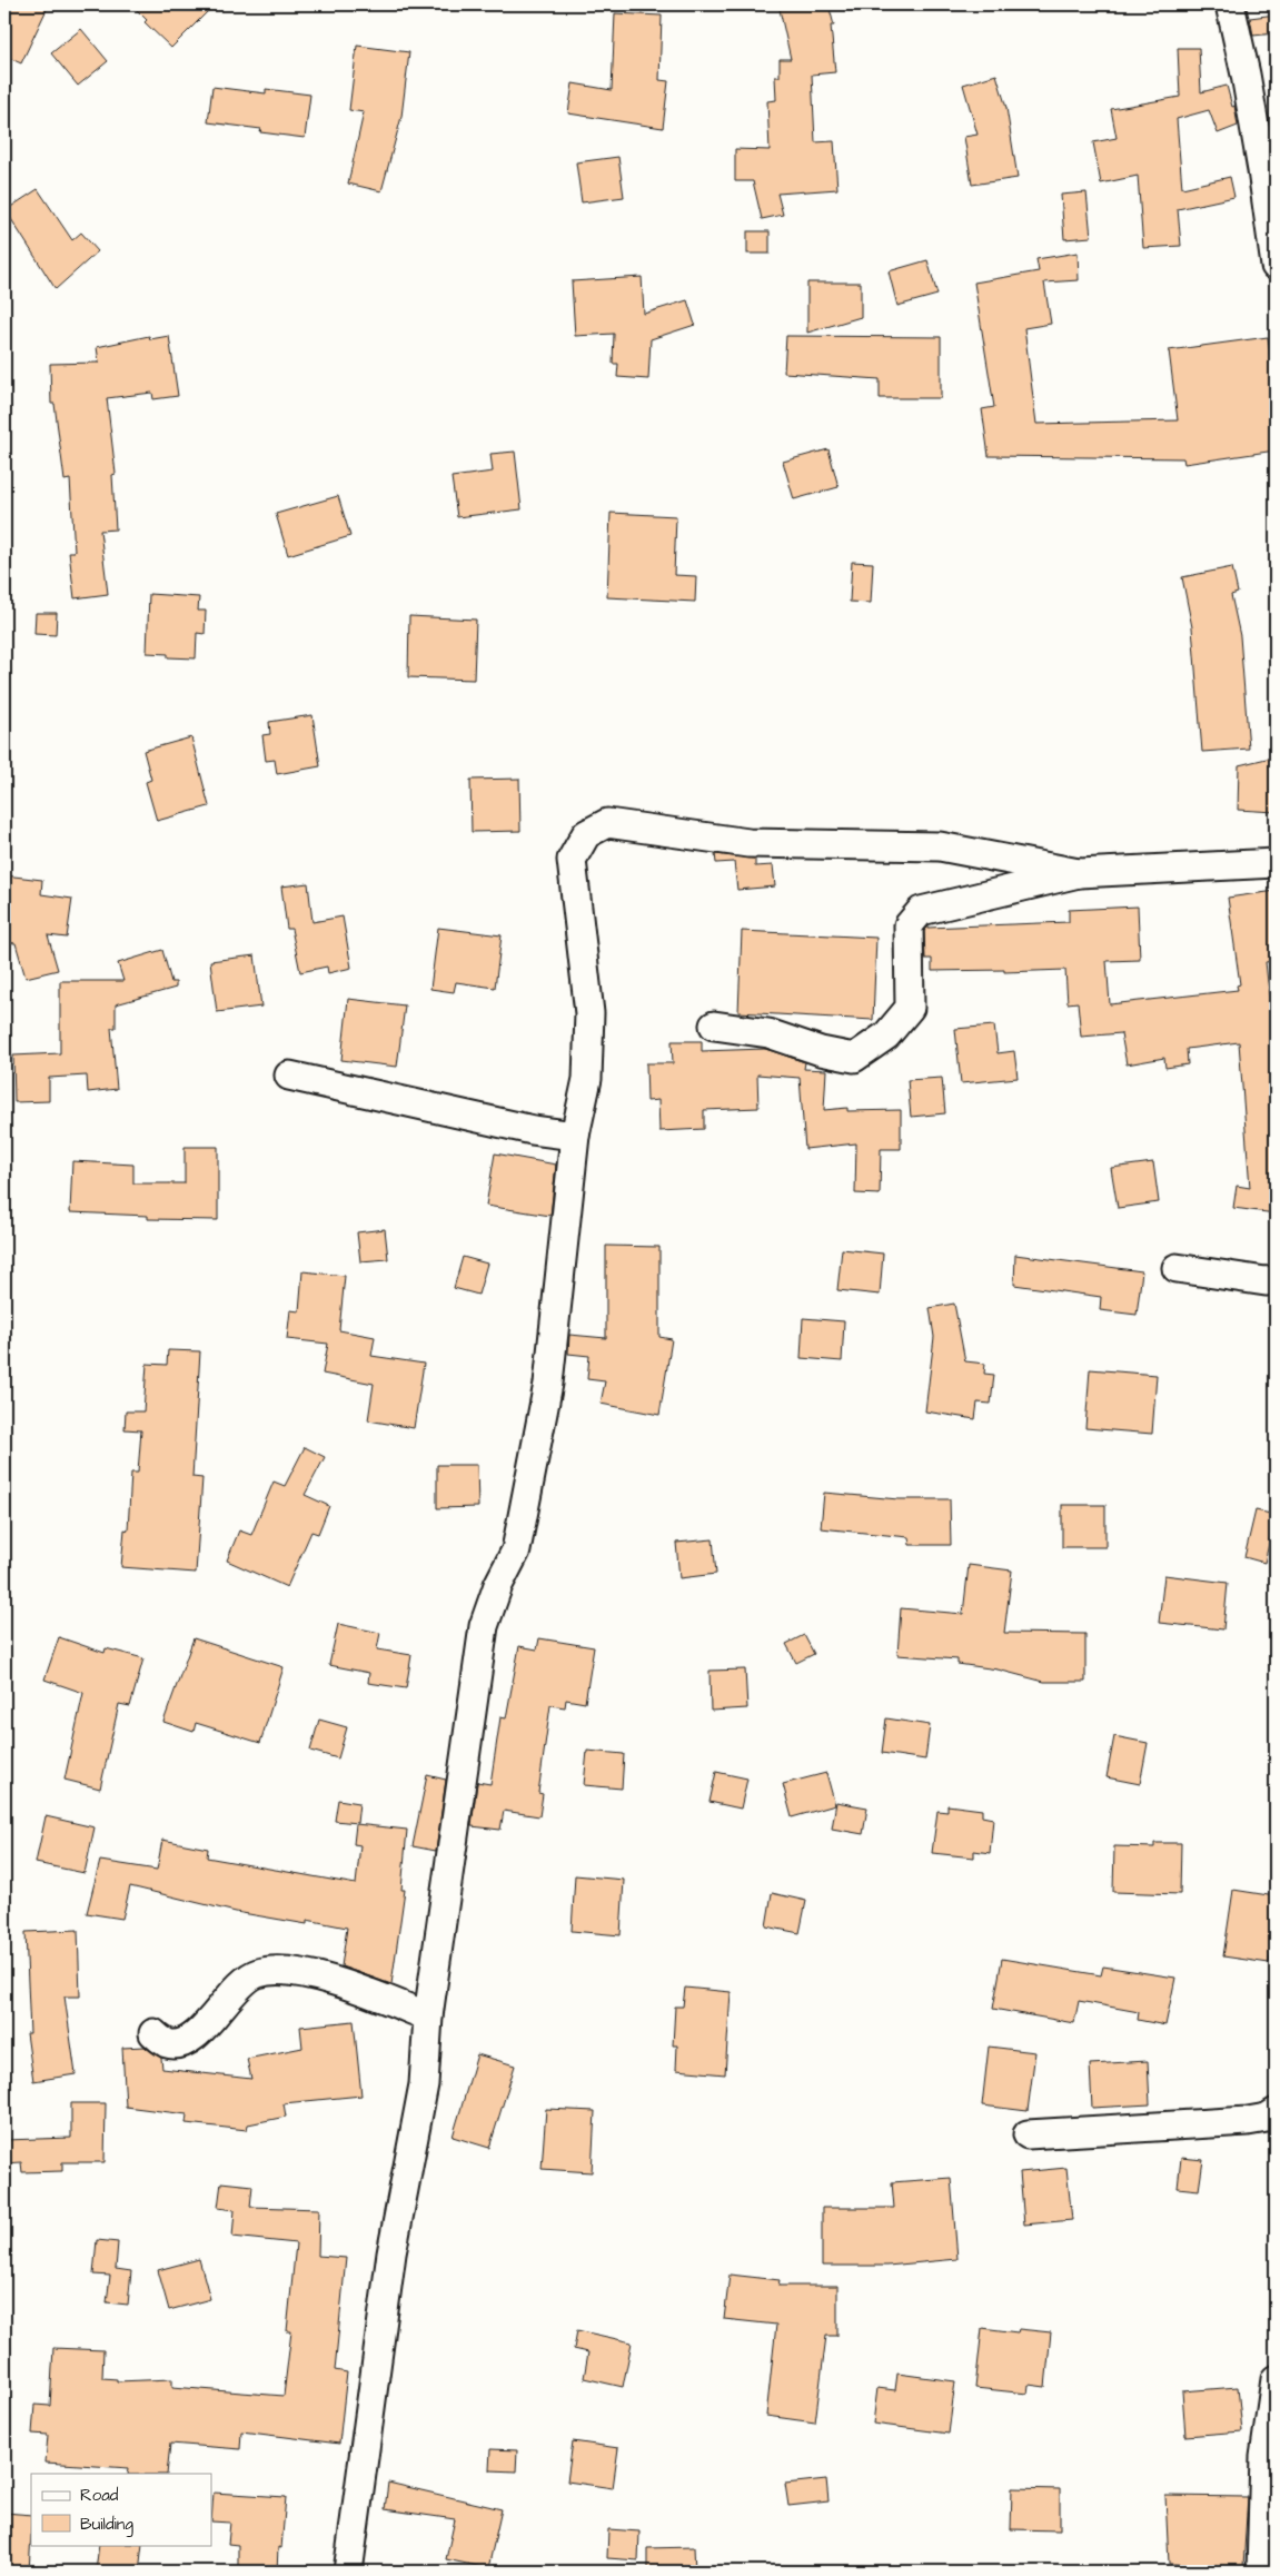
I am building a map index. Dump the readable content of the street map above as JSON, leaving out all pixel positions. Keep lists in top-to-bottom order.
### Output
{
  "legend": ["Road", "Building"]
}
